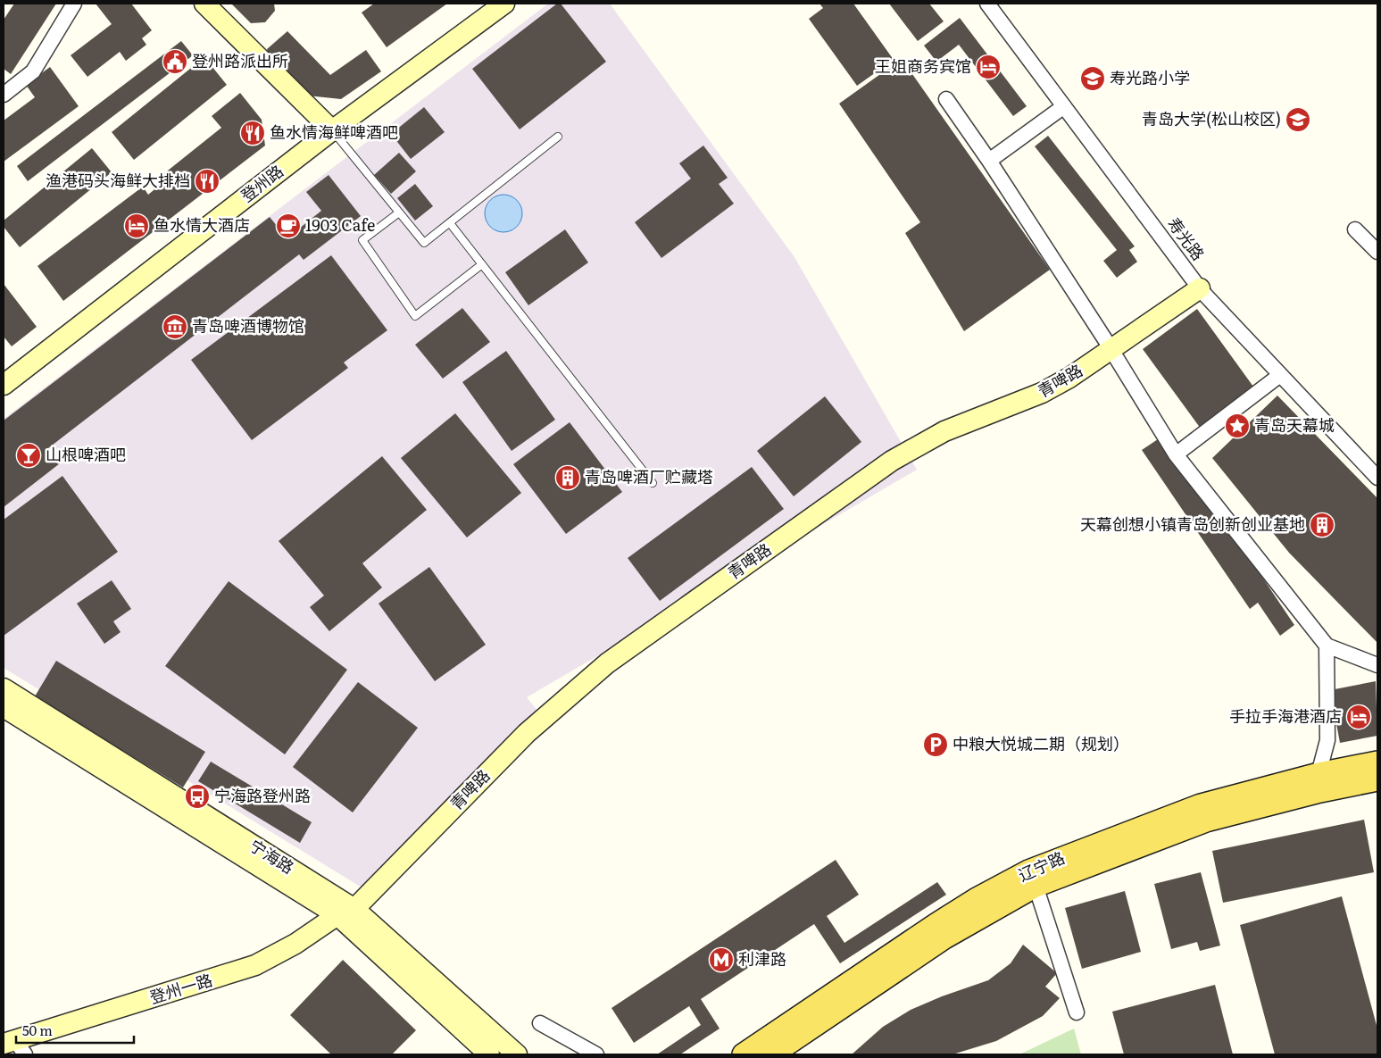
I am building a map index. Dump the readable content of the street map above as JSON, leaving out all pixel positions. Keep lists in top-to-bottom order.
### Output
{
  "streets": {
    "main road": ["辽宁路"],
    "street": [
      "登州路",
      "寿光路",
      "青啤路",
      "宁海路",
      "登州一路"
    ]
  },
  "crossings": [
    ["寿光路", "青啤路"],
    ["青啤路", "宁海路"],
    ["青啤路", "登州一路"],
    ["宁海路", "登州一路"]
  ],
  "places": {
    "public building": ["登州路派出所"],
    "hotel": ["王姐商务宾馆", "鱼水情大酒店", "手拉手海港酒店"],
    "school or university": ["寿光路小学", "青岛大学(松山校区)"],
    "restaurant": ["鱼水情海鲜啤酒吧", "渔港码头海鲜大排档"],
    "cafe": ["1903 Cafe"],
    "museum": ["青岛啤酒博物馆"],
    "place": ["青岛天幕城"],
    "bar": ["山根啤酒吧"],
    "building": ["青岛啤酒厂贮藏塔", "天幕创想小镇青岛创新创业基地"],
    "parking": ["中粮大悦城二期（规划）"],
    "bus stop": ["宁海路登州路"],
    "metro station": ["利津路"]
  },
  "scale_bar": "50 m"
}
